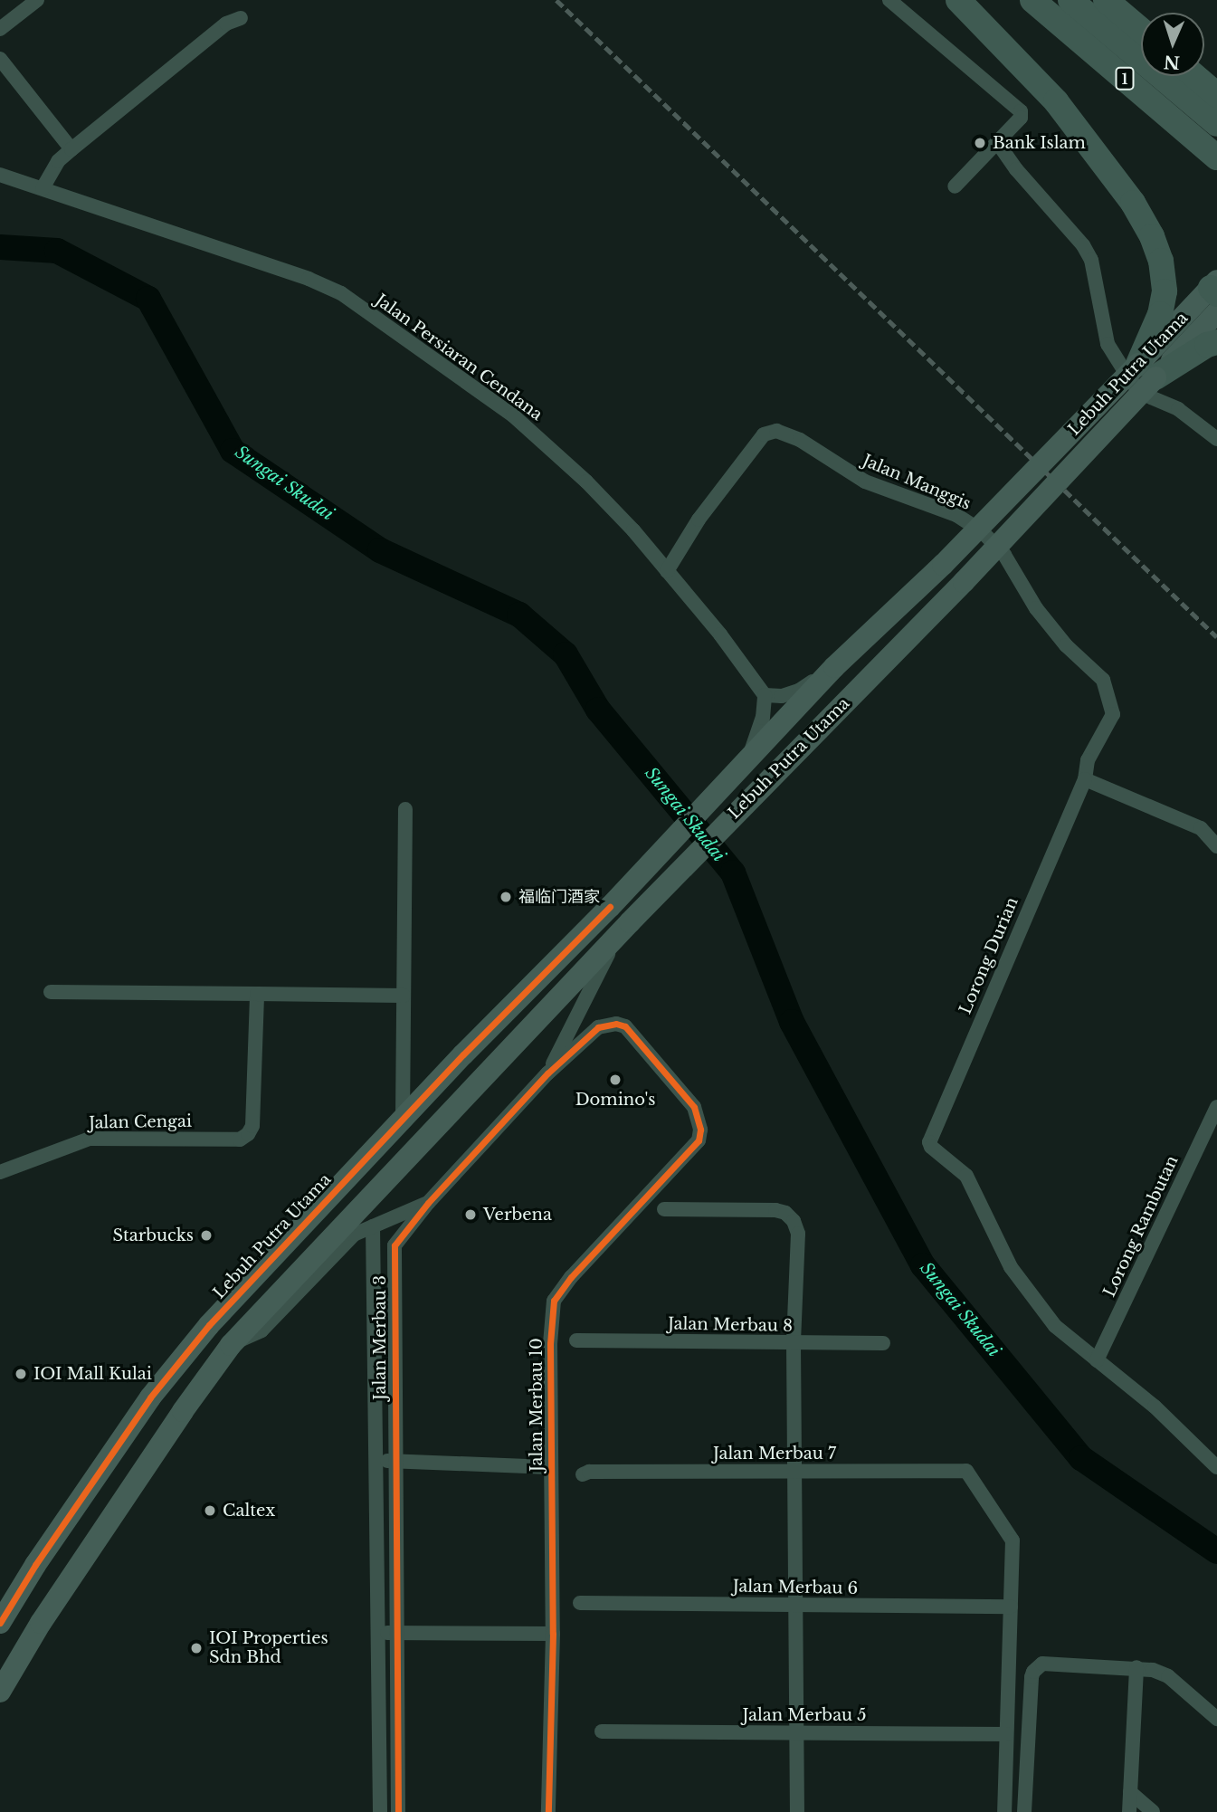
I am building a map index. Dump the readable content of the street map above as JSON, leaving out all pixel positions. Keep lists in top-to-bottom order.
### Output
{
  "streets": {
    "highway": ["1"],
    "main road": ["Lebuh Putra Utama"],
    "street": [
      "Jalan Persiaran Cendana",
      "Jalan Manggis",
      "Lorong Durian",
      "Jalan Cengai",
      "Lorong Rambutan",
      "Jalan Merbau 8",
      "Jalan Merbau 3",
      "Jalan Merbau 10",
      "Jalan Merbau 7",
      "Jalan Merbau 6",
      "Jalan Merbau 5"
    ]
  },
  "crossings": [
    ["Jalan Persiaran Cendana", "Jalan Manggis"],
    ["Jalan Manggis", "Lorong Durian"],
    ["Lorong Durian", "Lorong Rambutan"],
    ["Jalan Merbau 3", "Jalan Merbau 10"],
    ["Jalan Merbau 7", "Jalan Merbau 6"]
  ],
  "water": ["Sungai Skudai"],
  "places": [
    "Bank Islam",
    "福临门酒家",
    "Domino's",
    "Verbena",
    "Starbucks",
    "IOI Mall Kulai",
    "Caltex",
    "IOI Properties Sdn Bhd"
  ],
  "north": "bottom"
}
